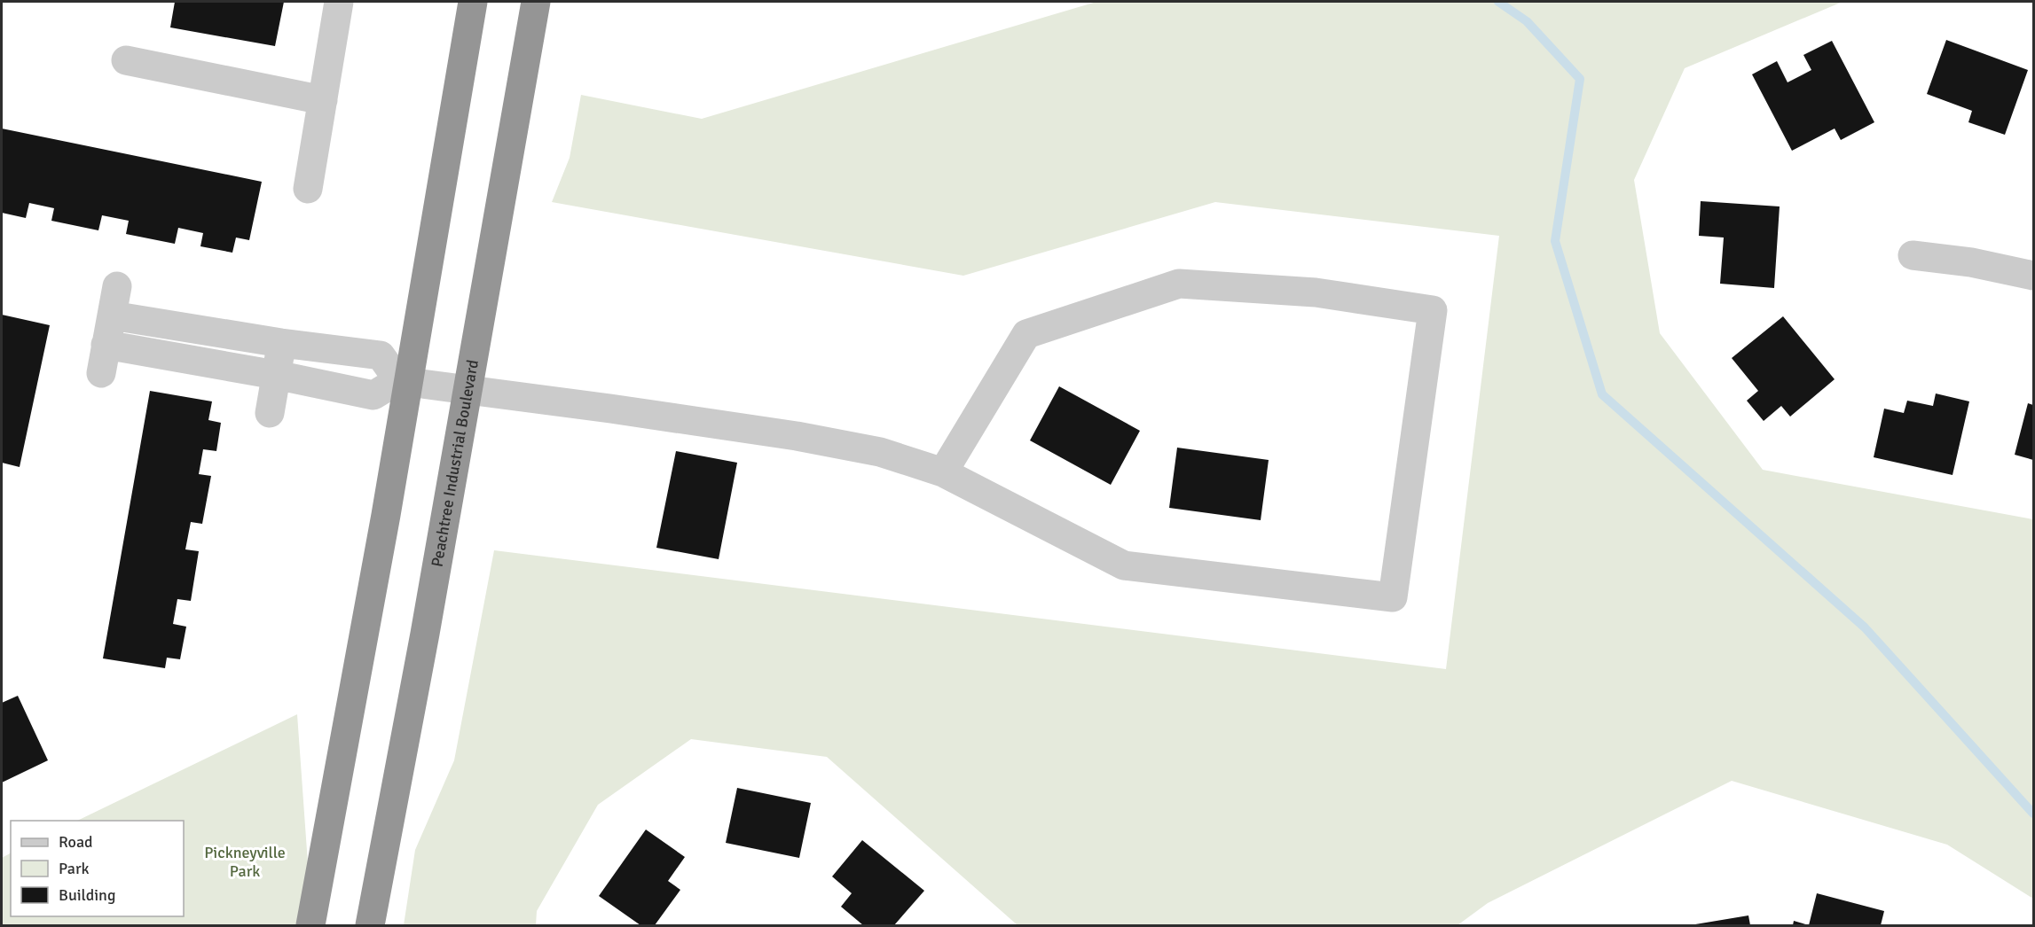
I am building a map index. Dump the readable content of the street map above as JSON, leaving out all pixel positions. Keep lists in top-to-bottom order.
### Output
{
  "streets": {
    "highway": ["Peachtree Industrial Boulevard"]
  },
  "parks": ["Pickneyville Park"],
  "legend": ["Road", "Park", "Building"]
}
